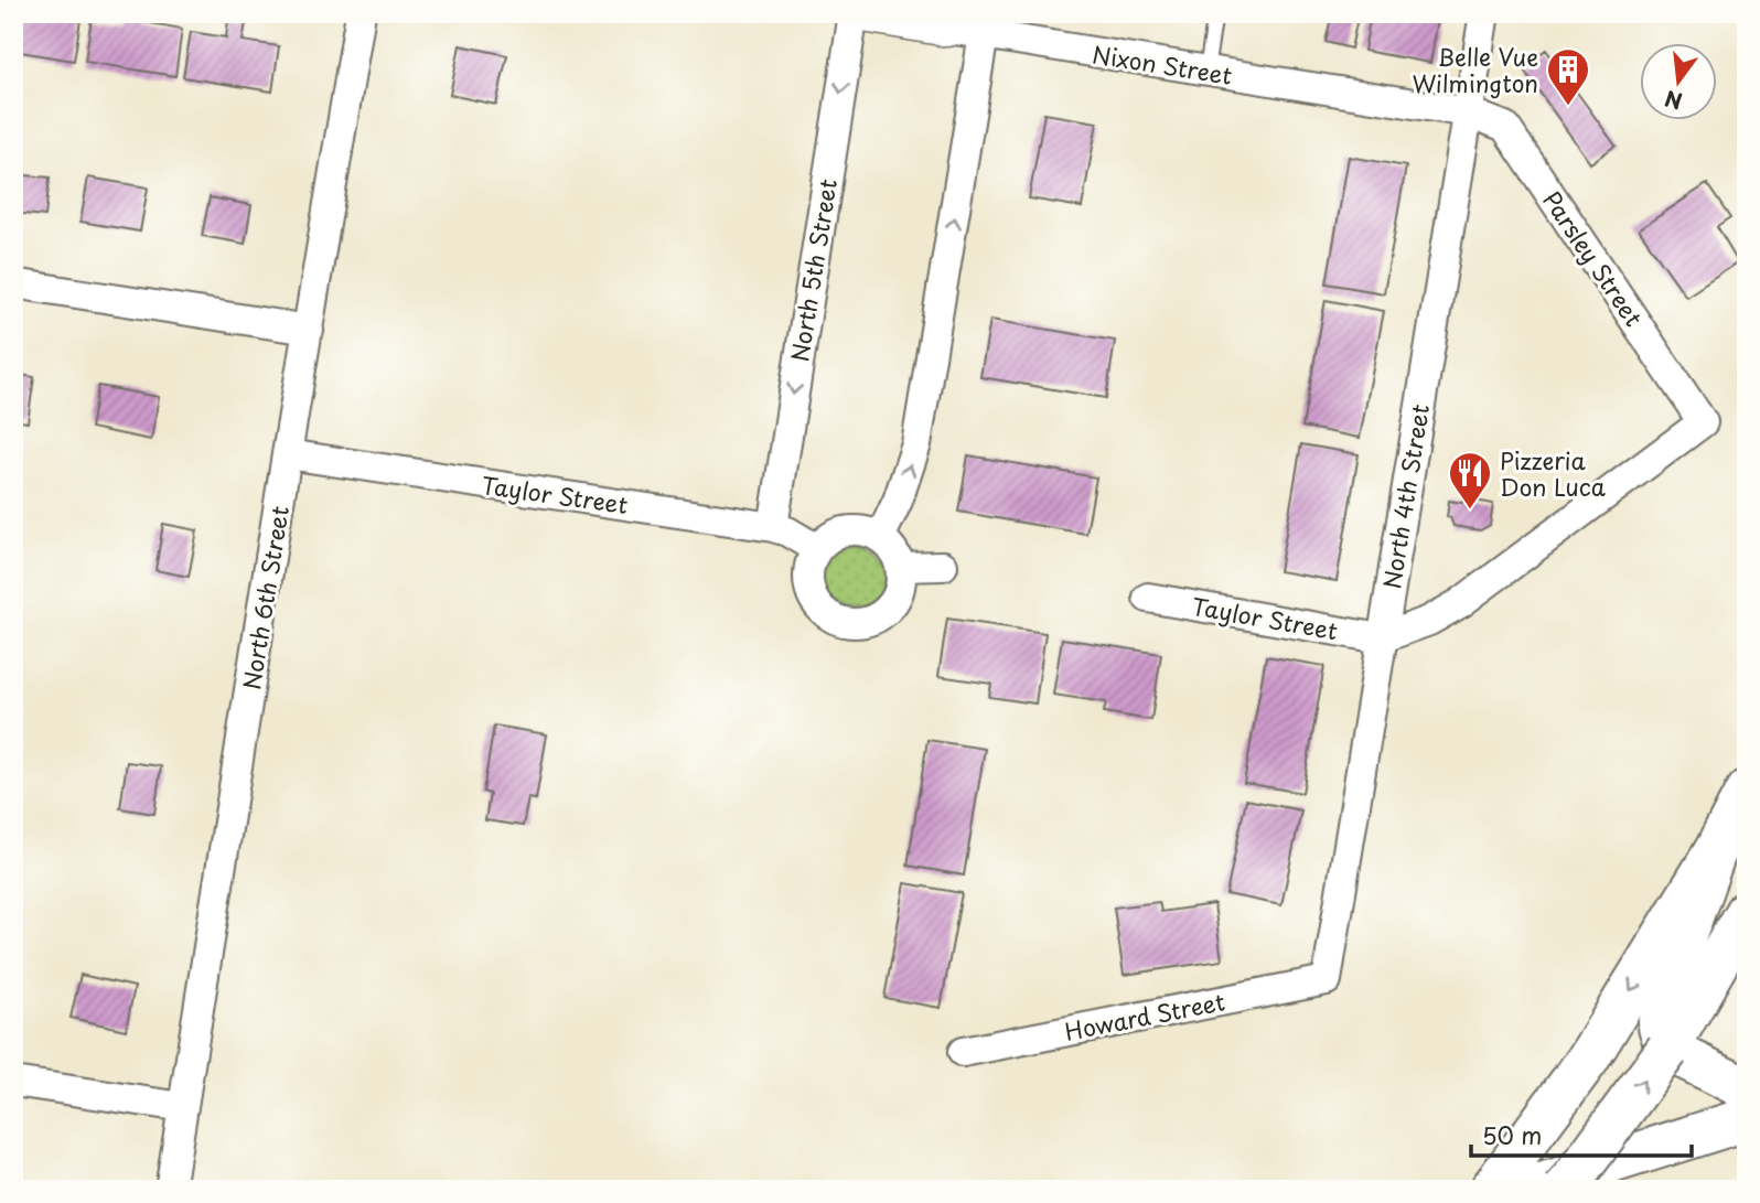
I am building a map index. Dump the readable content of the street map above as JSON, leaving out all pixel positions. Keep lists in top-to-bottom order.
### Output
{
  "streets": {
    "street": [
      "Nixon Street",
      "Parsley Street",
      "North 5th Street",
      "Taylor Street",
      "North 4th Street",
      "North 6th Street",
      "Howard Street"
    ]
  },
  "crossings": [
    ["Nixon Street", "Parsley Street"],
    ["Nixon Street", "North 5th Street"],
    ["Nixon Street", "North 4th Street"],
    ["Parsley Street", "Taylor Street"],
    ["Parsley Street", "North 4th Street"],
    ["North 5th Street", "Taylor Street"],
    ["Taylor Street", "North 4th Street"],
    ["Taylor Street", "North 6th Street"],
    ["North 4th Street", "Howard Street"]
  ],
  "places": {
    "building": ["Belle Vue Wilmington"],
    "restaurant": ["Pizzeria Don Luca"]
  },
  "scale_bar": "50 m",
  "north": "bottom"
}
